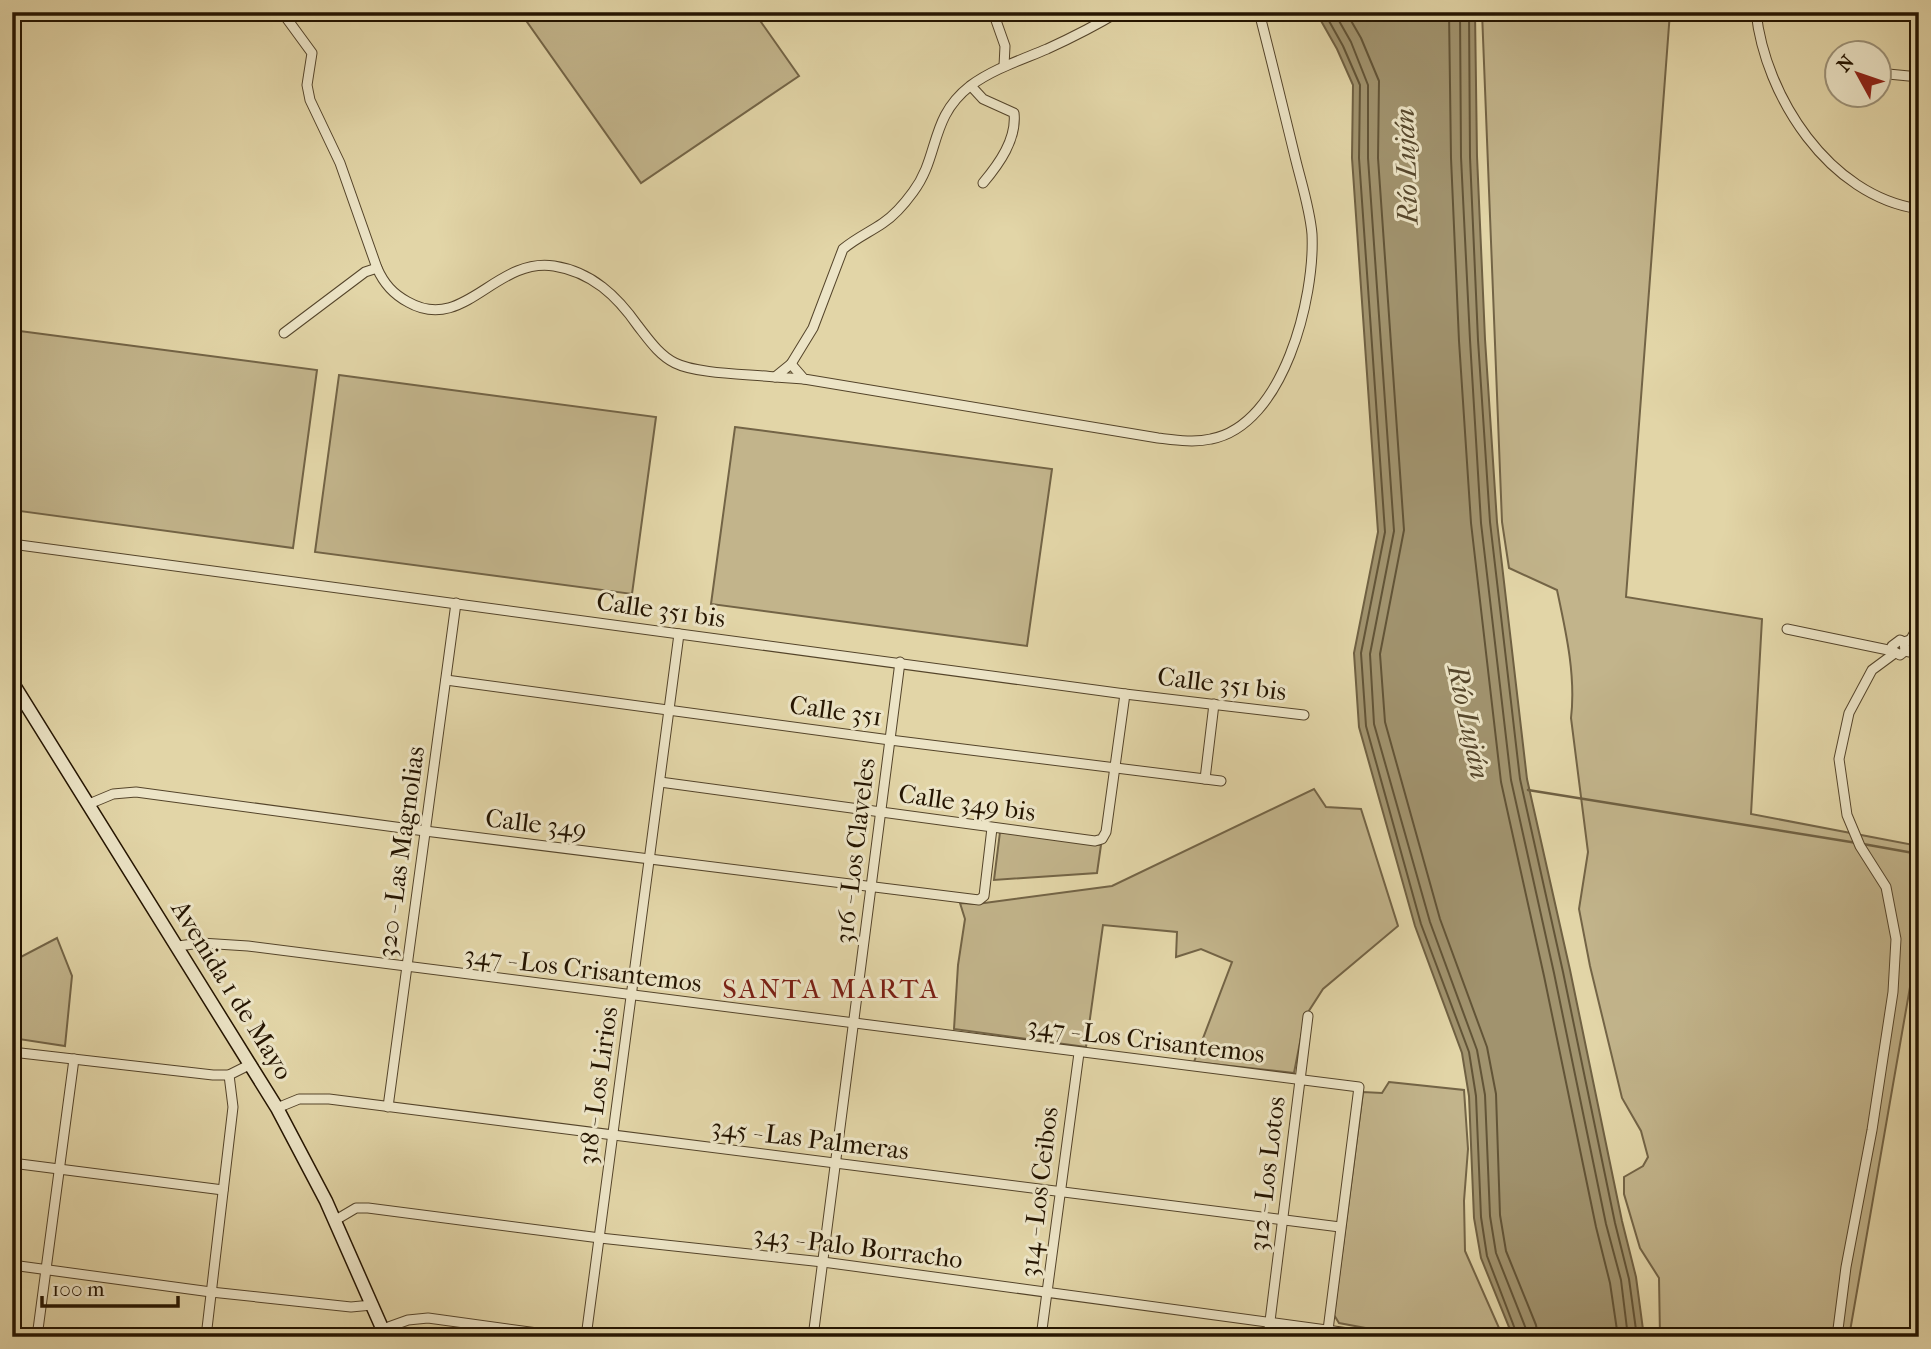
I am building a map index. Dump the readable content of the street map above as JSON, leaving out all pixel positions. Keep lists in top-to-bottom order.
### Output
{
  "streets": {
    "main road": ["Avenida 1 de Mayo"],
    "street": [
      "Calle 351 bis",
      "Calle 351",
      "Calle 349 bis",
      "Calle 349",
      "316 - Los Claveles",
      "320 - Las Magnolias",
      "347 - Los Crisantemos",
      "318 - Los Lirios",
      "345 - Las Palmeras",
      "312 - Los Lotos",
      "314 - Los Ceibos",
      "343 - Palo Borracho"
    ]
  },
  "crossings": [
    ["Calle 351 bis", "316 - Los Claveles"],
    ["Calle 351 bis", "320 - Las Magnolias"],
    ["Calle 351 bis", "318 - Los Lirios"],
    ["Calle 351", "Calle 349 bis"],
    ["Calle 351", "316 - Los Claveles"],
    ["Calle 351", "320 - Las Magnolias"],
    ["Calle 351", "318 - Los Lirios"],
    ["Calle 349 bis", "Calle 349"],
    ["Calle 349 bis", "316 - Los Claveles"],
    ["Calle 349 bis", "318 - Los Lirios"],
    ["Calle 349", "316 - Los Claveles"],
    ["Calle 349", "320 - Las Magnolias"],
    ["Calle 349", "Avenida 1 de Mayo"],
    ["Calle 349", "318 - Los Lirios"],
    ["316 - Los Claveles", "347 - Los Crisantemos"],
    ["316 - Los Claveles", "345 - Las Palmeras"],
    ["316 - Los Claveles", "343 - Palo Borracho"],
    ["320 - Las Magnolias", "347 - Los Crisantemos"],
    ["320 - Las Magnolias", "345 - Las Palmeras"],
    ["347 - Los Crisantemos", "Avenida 1 de Mayo"],
    ["347 - Los Crisantemos", "318 - Los Lirios"],
    ["347 - Los Crisantemos", "345 - Las Palmeras"],
    ["347 - Los Crisantemos", "312 - Los Lotos"],
    ["347 - Los Crisantemos", "314 - Los Ceibos"],
    ["Avenida 1 de Mayo", "345 - Las Palmeras"],
    ["Avenida 1 de Mayo", "343 - Palo Borracho"],
    ["318 - Los Lirios", "345 - Las Palmeras"],
    ["318 - Los Lirios", "343 - Palo Borracho"],
    ["345 - Las Palmeras", "312 - Los Lotos"],
    ["345 - Las Palmeras", "314 - Los Ceibos"],
    ["312 - Los Lotos", "343 - Palo Borracho"],
    ["314 - Los Ceibos", "343 - Palo Borracho"]
  ],
  "districts": ["SANTA MARTA"],
  "water": ["Río Luján"],
  "scale_bar": "100 m",
  "north": "top left"
}
